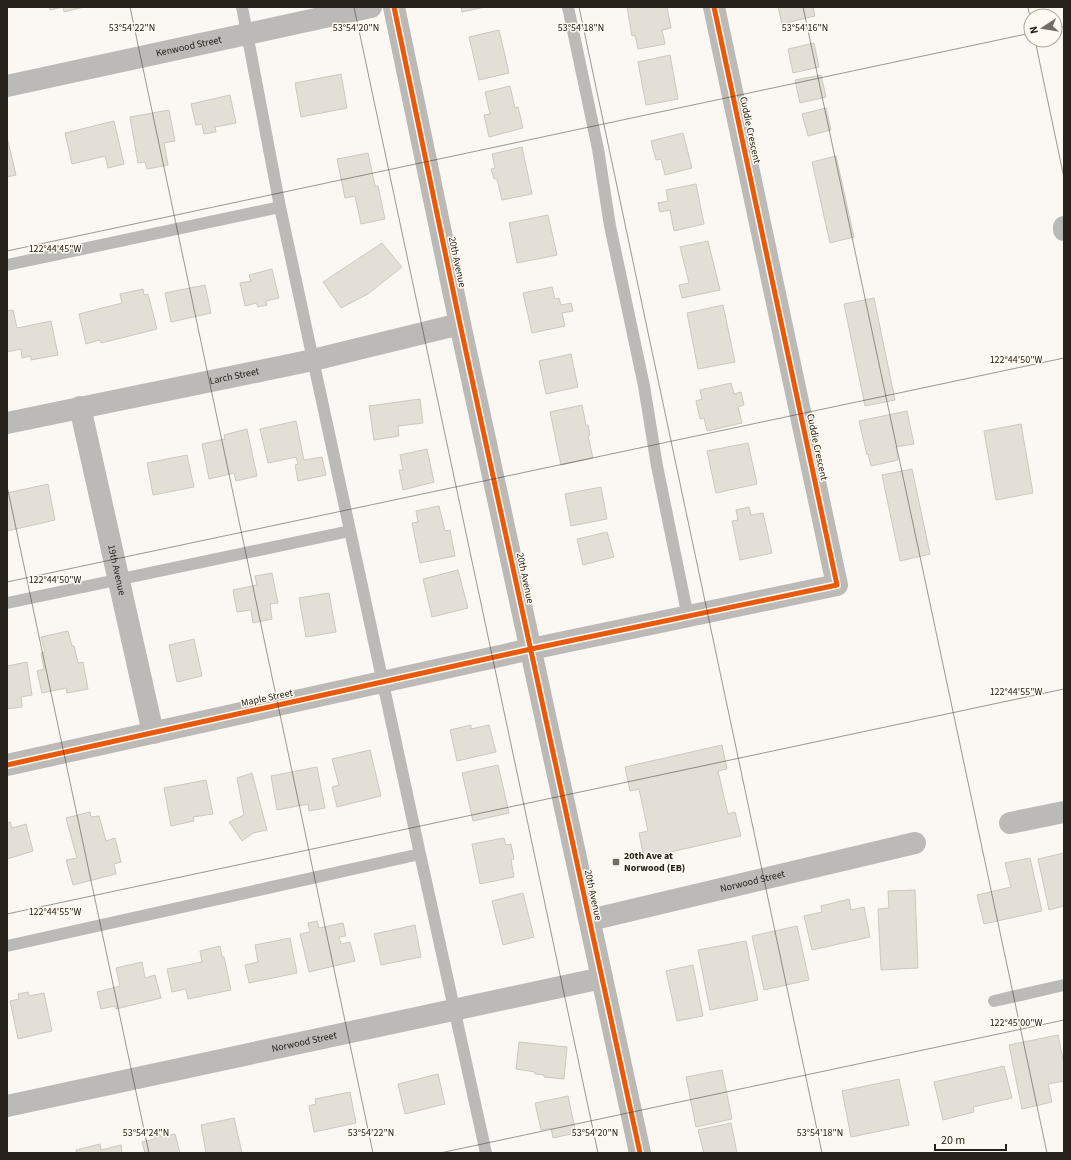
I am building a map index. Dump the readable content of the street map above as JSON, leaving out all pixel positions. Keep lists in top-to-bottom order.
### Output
{
  "streets": {
    "street": [
      "Kenwood Street",
      "Cuddie Crescent",
      "20th Avenue",
      "Larch Street",
      "19th Avenue",
      "Maple Street",
      "Norwood Street"
    ]
  },
  "crossings": [
    ["Cuddie Crescent", "20th Avenue"],
    ["Cuddie Crescent", "Maple Street"],
    ["20th Avenue", "Larch Street"],
    ["20th Avenue", "Maple Street"],
    ["20th Avenue", "Norwood Street"],
    ["Larch Street", "19th Avenue"],
    ["19th Avenue", "Maple Street"]
  ],
  "places": {
    "transit": ["20th Ave at Norwood (EB)"]
  },
  "scale_bar": "20 m",
  "north": "left",
  "coordinates": [
    "53°54'22\"N",
    "53°54'20\"N",
    "53°54'18\"N",
    "53°54'16\"N",
    "122°44'45\"W",
    "122°44'50\"W",
    "122°44'55\"W",
    "122°45'00\"W",
    "53°54'24\"N"
  ]
}
